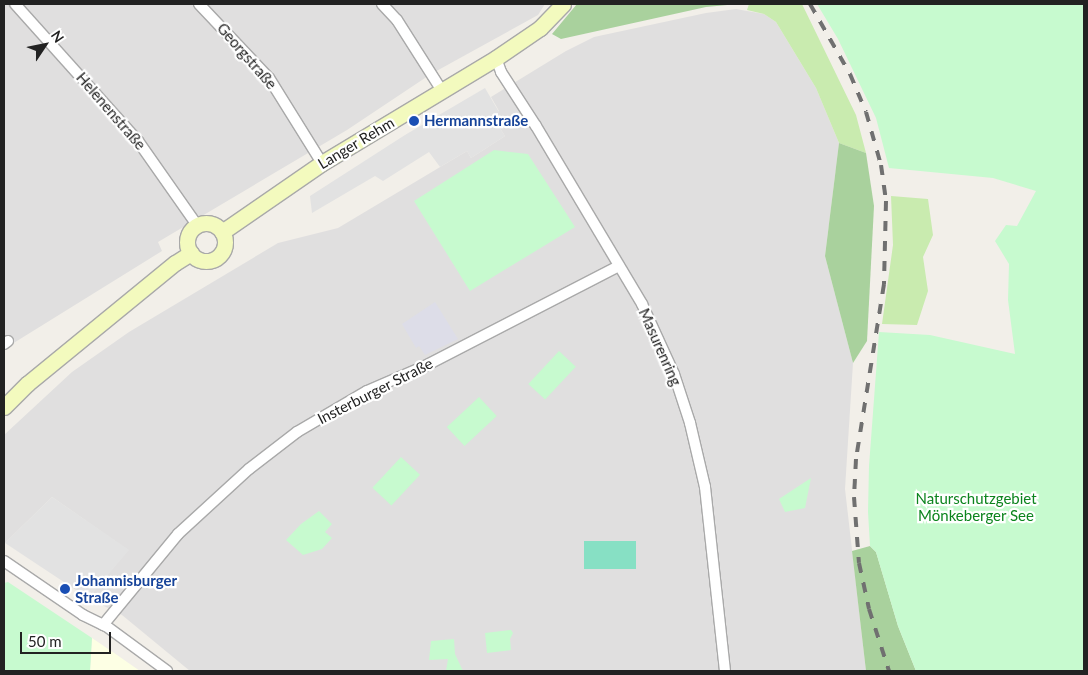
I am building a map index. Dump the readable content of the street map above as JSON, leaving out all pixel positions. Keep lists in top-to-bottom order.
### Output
{
  "streets": {
    "street": [
      "Georgstraße",
      "Helenenstraße",
      "Langer Rehm",
      "Masurenring",
      "Insterburger Straße"
    ]
  },
  "crossings": [
    ["Georgstraße", "Langer Rehm"],
    ["Helenenstraße", "Langer Rehm"],
    ["Langer Rehm", "Masurenring"],
    ["Masurenring", "Insterburger Straße"]
  ],
  "parks": ["Naturschutzgebiet Mönkeberger See"],
  "places": ["Hermannstraße", "Johannisburger Straße"],
  "scale_bar": "50 m",
  "north": "top right"
}
